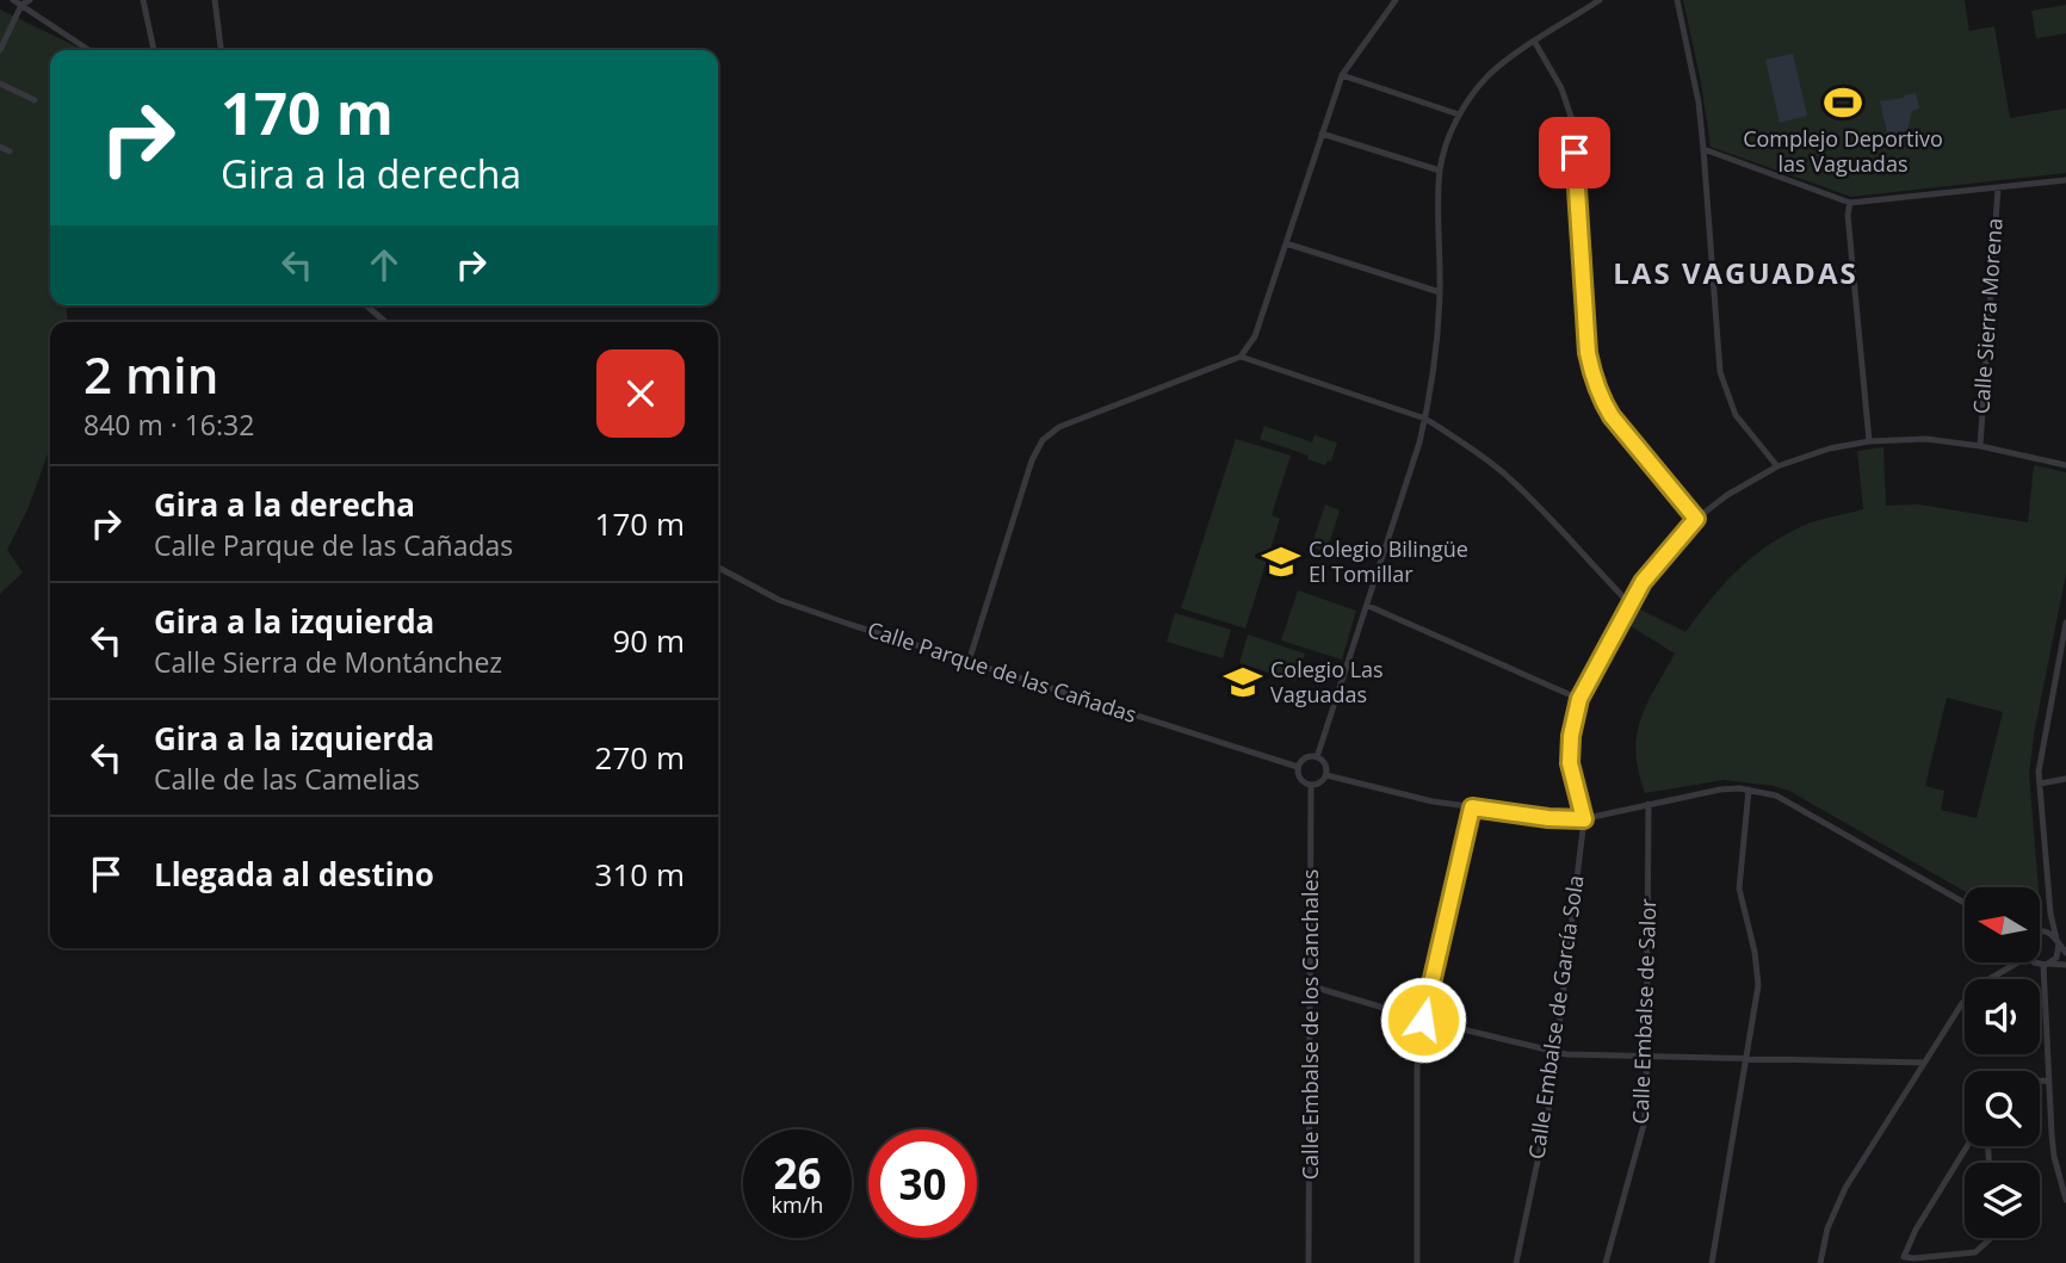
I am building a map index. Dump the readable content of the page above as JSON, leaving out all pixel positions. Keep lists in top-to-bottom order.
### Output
{
  "streets": {
    "street": [
      "Calle Sierra Morena",
      "Calle Parque de las Cañadas",
      "Calle Embalse de Salor",
      "Calle Embalse de García Sola",
      "Calle Embalse de los Canchales"
    ]
  },
  "crossings": [
    ["Calle Parque de las Cañadas", "Calle Embalse de los Canchales"]
  ],
  "districts": ["LAS VAGUADAS"],
  "places": {
    "sports": ["Complejo Deportivo las Vaguadas"],
    "school or university": ["Colegio Bilingüe El Tomillar", "Colegio Las Vaguadas"]
  },
  "north": "left",
  "page": {
    "turn": ["170 m", "Gira a la derecha"],
    "heading": ["2 min", "840 m · 16:32"],
    "list": [
      {
        "name": "Gira a la derecha",
        "note": "Calle Parque de las Cañadas",
        "value": "170 m"
      },
      {
        "name": "Gira a la izquierda",
        "note": "Calle Sierra de Montánchez",
        "value": "90 m"
      },
      {
        "name": "Gira a la izquierda",
        "note": "Calle de las Camelias",
        "value": "270 m"
      },
      {
        "name": "Llegada al destino",
        "value": "310 m"
      }
    ],
    "speed": "26 km/h",
    "limit": "30"
  }
}
